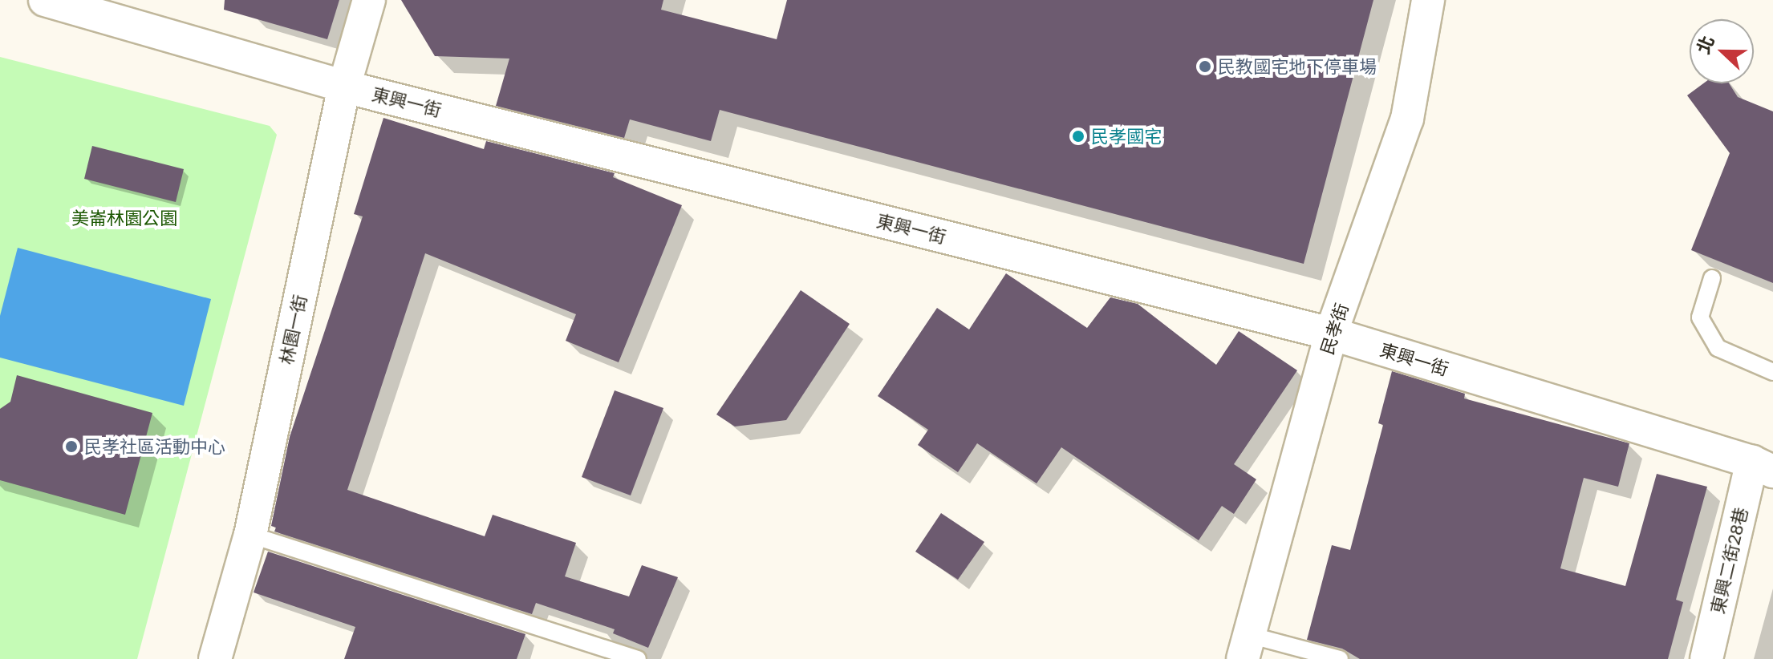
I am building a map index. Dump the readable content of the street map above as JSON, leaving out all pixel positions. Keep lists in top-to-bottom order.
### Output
{
  "streets": {
    "street": [
      "東興一街",
      "民孝街",
      "林園一街",
      "東興二街28巷"
    ]
  },
  "crossings": [
    ["東興一街", "民孝街"],
    ["東興一街", "林園一街"],
    ["東興一街", "東興二街28巷"]
  ],
  "parks": ["美崙林園公園"],
  "places": ["民教國宅地下停車場", "民孝國宅", "民孝社區活動中心"],
  "north": "left"
}
